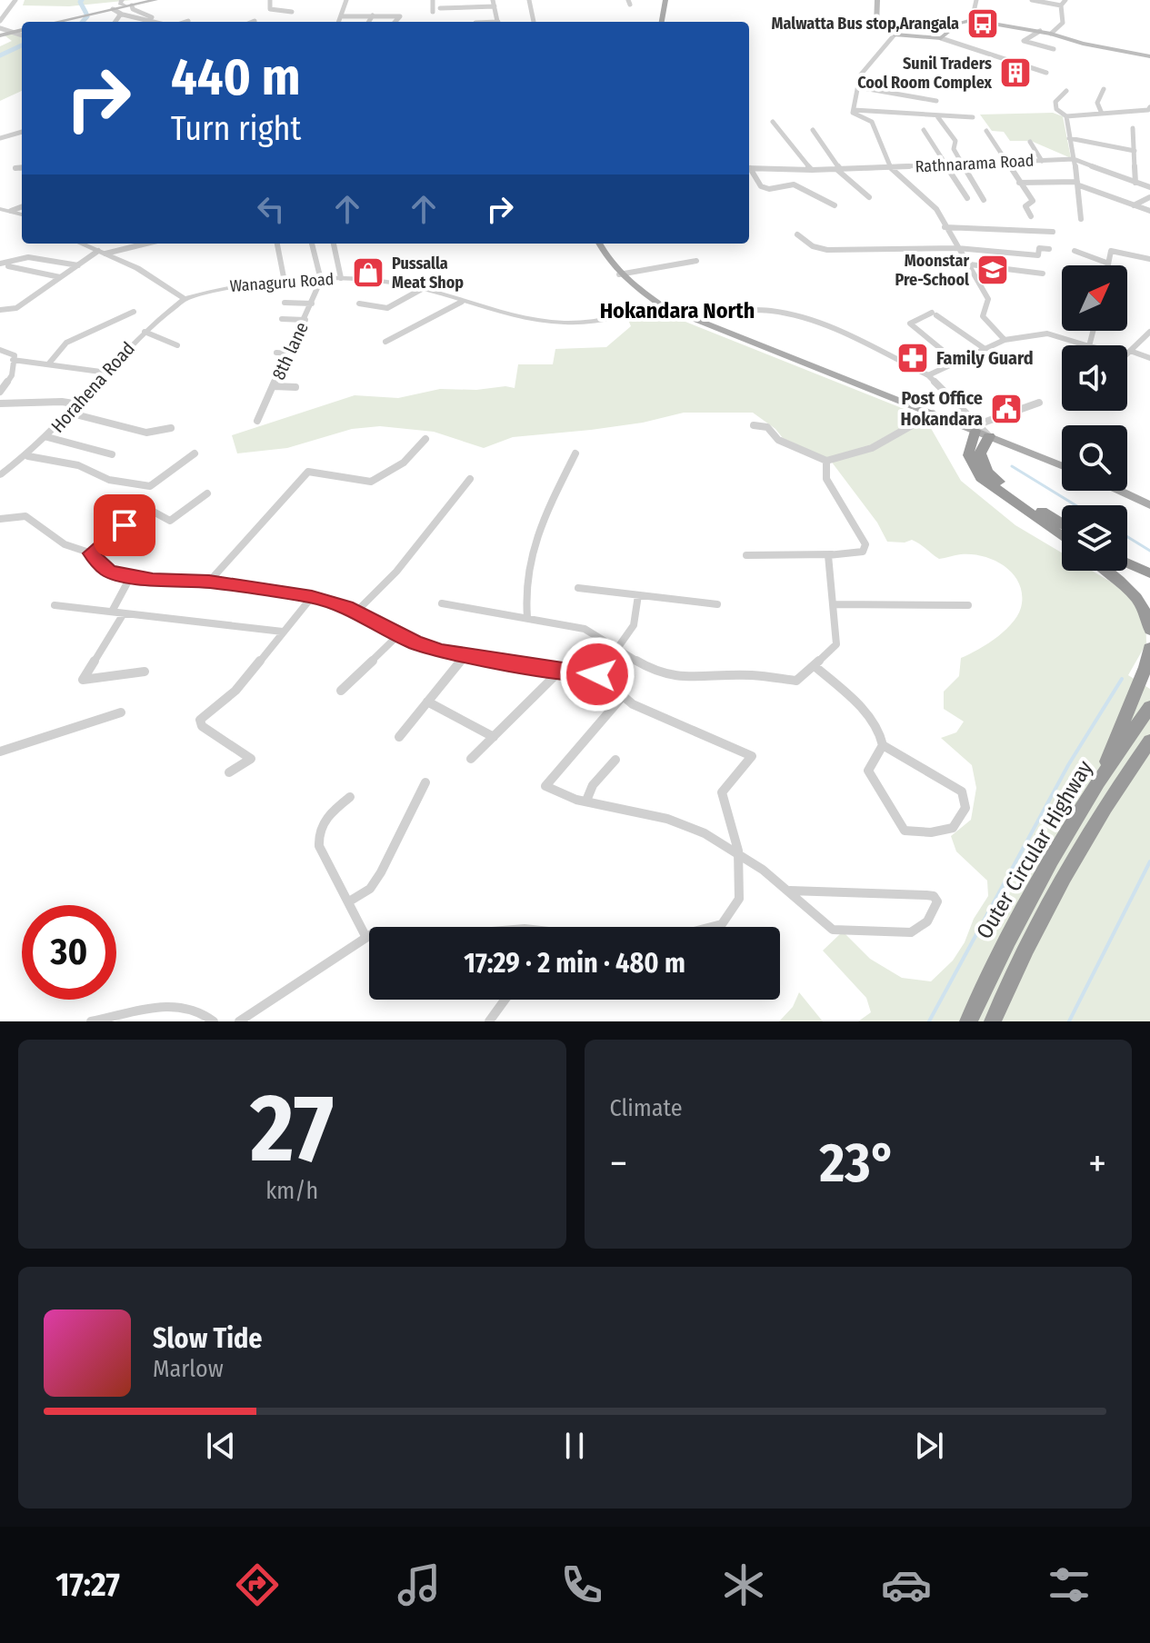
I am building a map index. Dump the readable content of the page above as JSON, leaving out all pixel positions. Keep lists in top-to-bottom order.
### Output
{
  "streets": {
    "highway": ["Outer Circular Highway"],
    "street": [
      "Rathnarama Road",
      "Wanaguru Road",
      "8th lane",
      "Horahena Road"
    ]
  },
  "crossings": [
    ["Wanaguru Road", "8th lane"],
    ["Wanaguru Road", "Horahena Road"]
  ],
  "districts": ["Hokandara North"],
  "places": {
    "bus stop": ["Malwatta Bus stop,Arangala"],
    "building": ["Sunil Traders Cool Room Complex"],
    "school or university": ["Moonstar Pre-School"],
    "shop": ["Pussalla Meat Shop"],
    "pharmacy": ["Family Guard"],
    "public building": ["Post Office Hokandara"]
  },
  "north": "top right",
  "page": {
    "turn": ["440 m", "Turn right"],
    "limit": "30",
    "trip": "17:29 · 2 min · 480 m",
    "tile": [
      ["27", "km/h"],
      "Climate"
    ],
    "heat": ["−", "23°", "+"],
    "song": ["Slow Tide", "Marlow"],
    "tabs": "17:27"
  }
}
